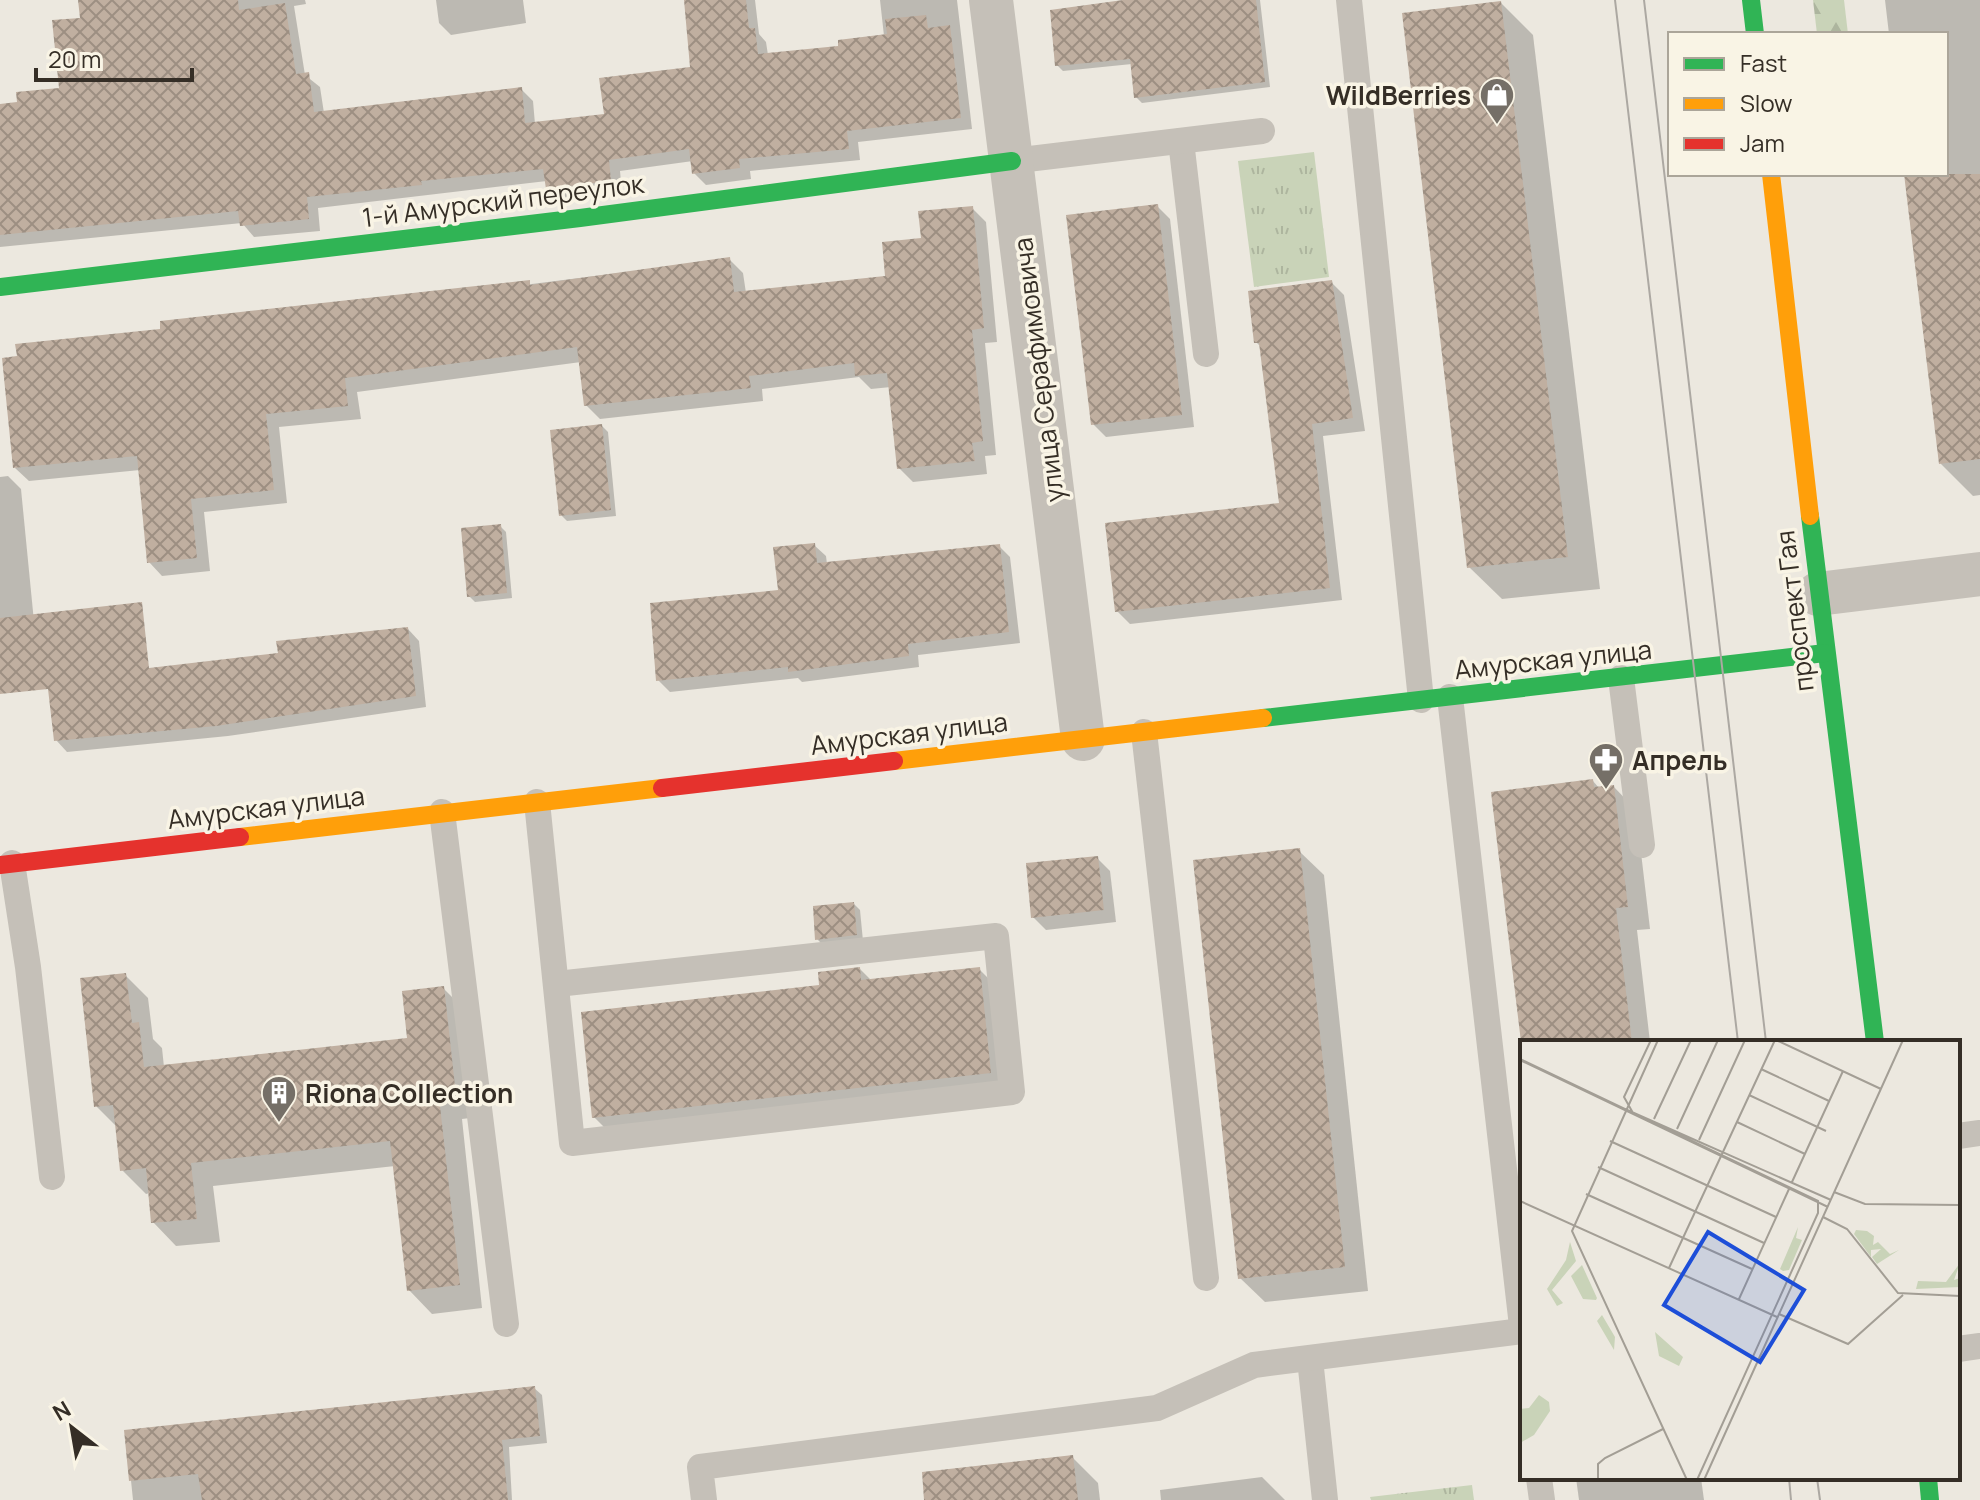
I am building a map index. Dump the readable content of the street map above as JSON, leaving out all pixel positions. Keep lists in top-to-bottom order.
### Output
{
  "streets": {
    "street": [
      "1-й Амурский переулок",
      "улица Серафимовича",
      "проспект Гая",
      "Амурская улица"
    ]
  },
  "crossings": [
    ["1-й Амурский переулок", "улица Серафимовича"],
    ["улица Серафимовича", "Амурская улица"],
    ["проспект Гая", "Амурская улица"]
  ],
  "places": {
    "shop": ["WildBerries"],
    "pharmacy": ["Апрель"],
    "building": ["Riona Collection"]
  },
  "legend": ["Fast", "Slow", "Jam"],
  "scale_bar": "20 m",
  "north": "top left"
}
